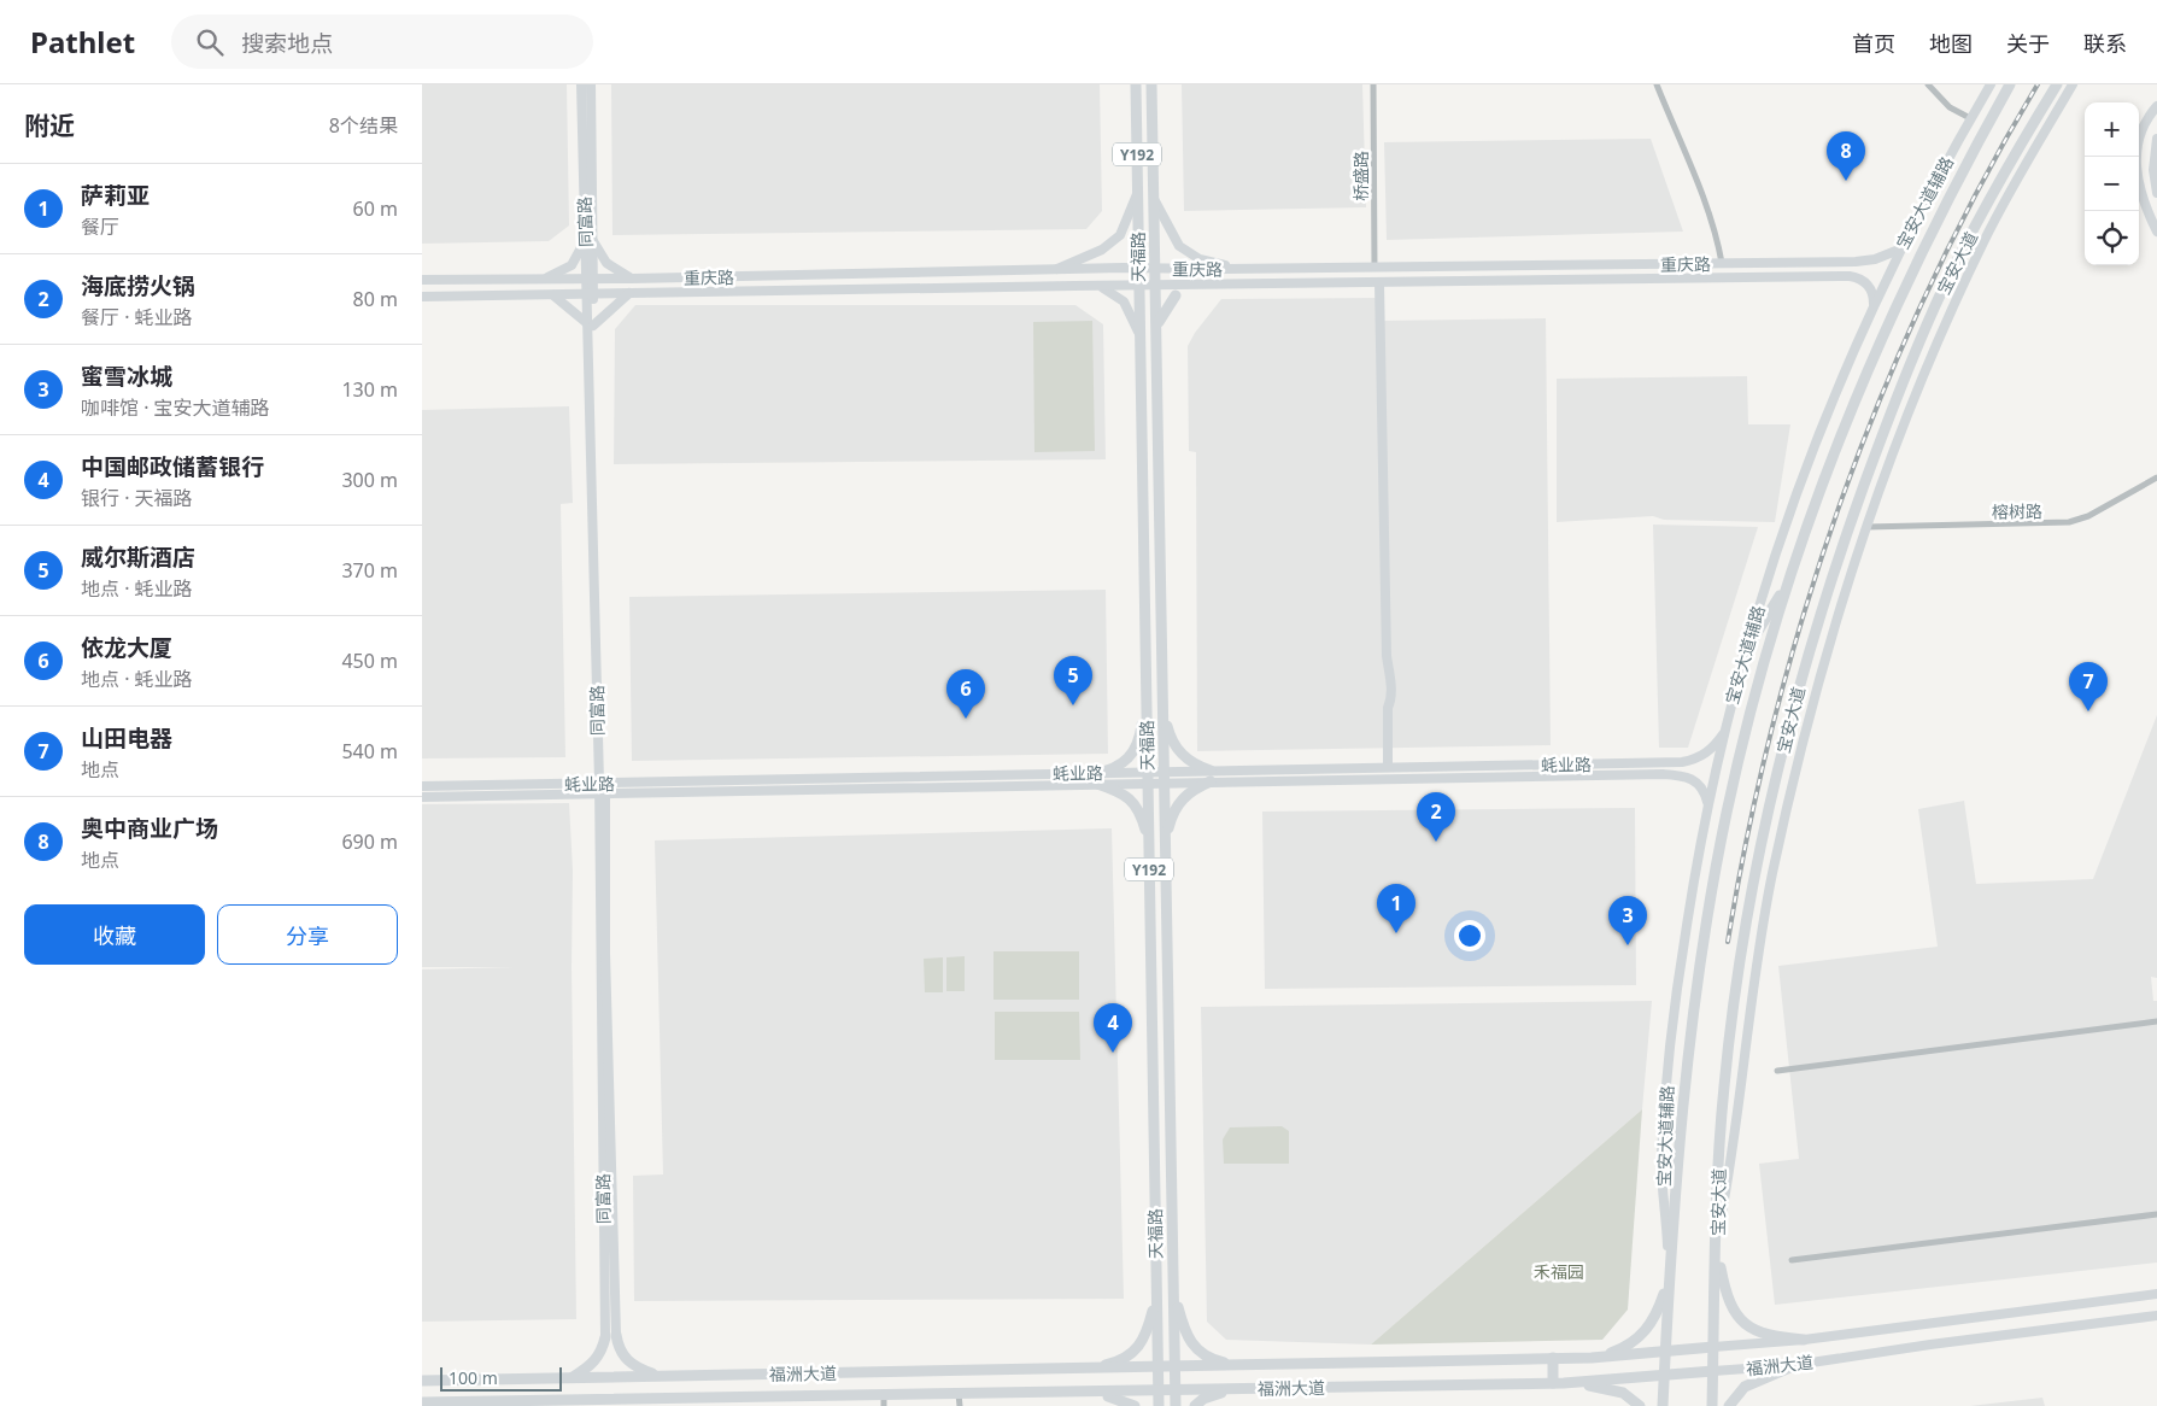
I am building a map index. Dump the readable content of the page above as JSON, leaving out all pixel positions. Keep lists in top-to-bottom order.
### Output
{
  "streets": {
    "main road": [
      "Y192",
      "宝安大道辅路",
      "同富路",
      "天福路",
      "宝安大道",
      "重庆路",
      "蚝业路",
      "福洲大道"
    ],
    "street": ["桥盛路", "榕树路"]
  },
  "crossings": [
    ["Y192", "天福路"],
    ["Y192", "重庆路"],
    ["桥盛路", "重庆路"],
    ["宝安大道辅路", "重庆路"],
    ["宝安大道辅路", "蚝业路"],
    ["同富路", "重庆路"],
    ["同富路", "蚝业路"],
    ["天福路", "重庆路"],
    ["天福路", "蚝业路"],
    ["天福路", "福洲大道"],
    ["宝安大道", "福洲大道"]
  ],
  "parks": ["禾福园"],
  "scale_bar": "100 m",
  "page": {
    "header": "Pathlet",
    "search": "搜索地点",
    "nav": [
      "首页",
      "地图",
      "关于",
      "联系"
    ],
    "heading": ["附近", "8个结果"],
    "map_buttons": ["+", "−"],
    "pins": [
      "8",
      "5",
      "7",
      "6",
      "2",
      "1",
      "3",
      "4"
    ],
    "list": [
      {
        "mark": "1",
        "name": "萨莉亚",
        "note": "餐厅",
        "value": "60 m"
      },
      {
        "mark": "2",
        "name": "海底捞火锅",
        "note": "餐厅 · 蚝业路",
        "value": "80 m"
      },
      {
        "mark": "3",
        "name": "蜜雪冰城",
        "note": "咖啡馆 · 宝安大道辅路",
        "value": "130 m"
      },
      {
        "mark": "4",
        "name": "中国邮政储蓄银行",
        "note": "银行 · 天福路",
        "value": "300 m"
      },
      {
        "mark": "5",
        "name": "威尔斯酒店",
        "note": "地点 · 蚝业路",
        "value": "370 m"
      },
      {
        "mark": "6",
        "name": "依龙大厦",
        "note": "地点 · 蚝业路",
        "value": "450 m"
      },
      {
        "mark": "7",
        "name": "山田电器",
        "note": "地点",
        "value": "540 m"
      },
      {
        "mark": "8",
        "name": "奥中商业广场",
        "note": "地点",
        "value": "690 m"
      }
    ],
    "buttons": ["收藏", "分享"],
    "scale": "100 m"
  }
}
